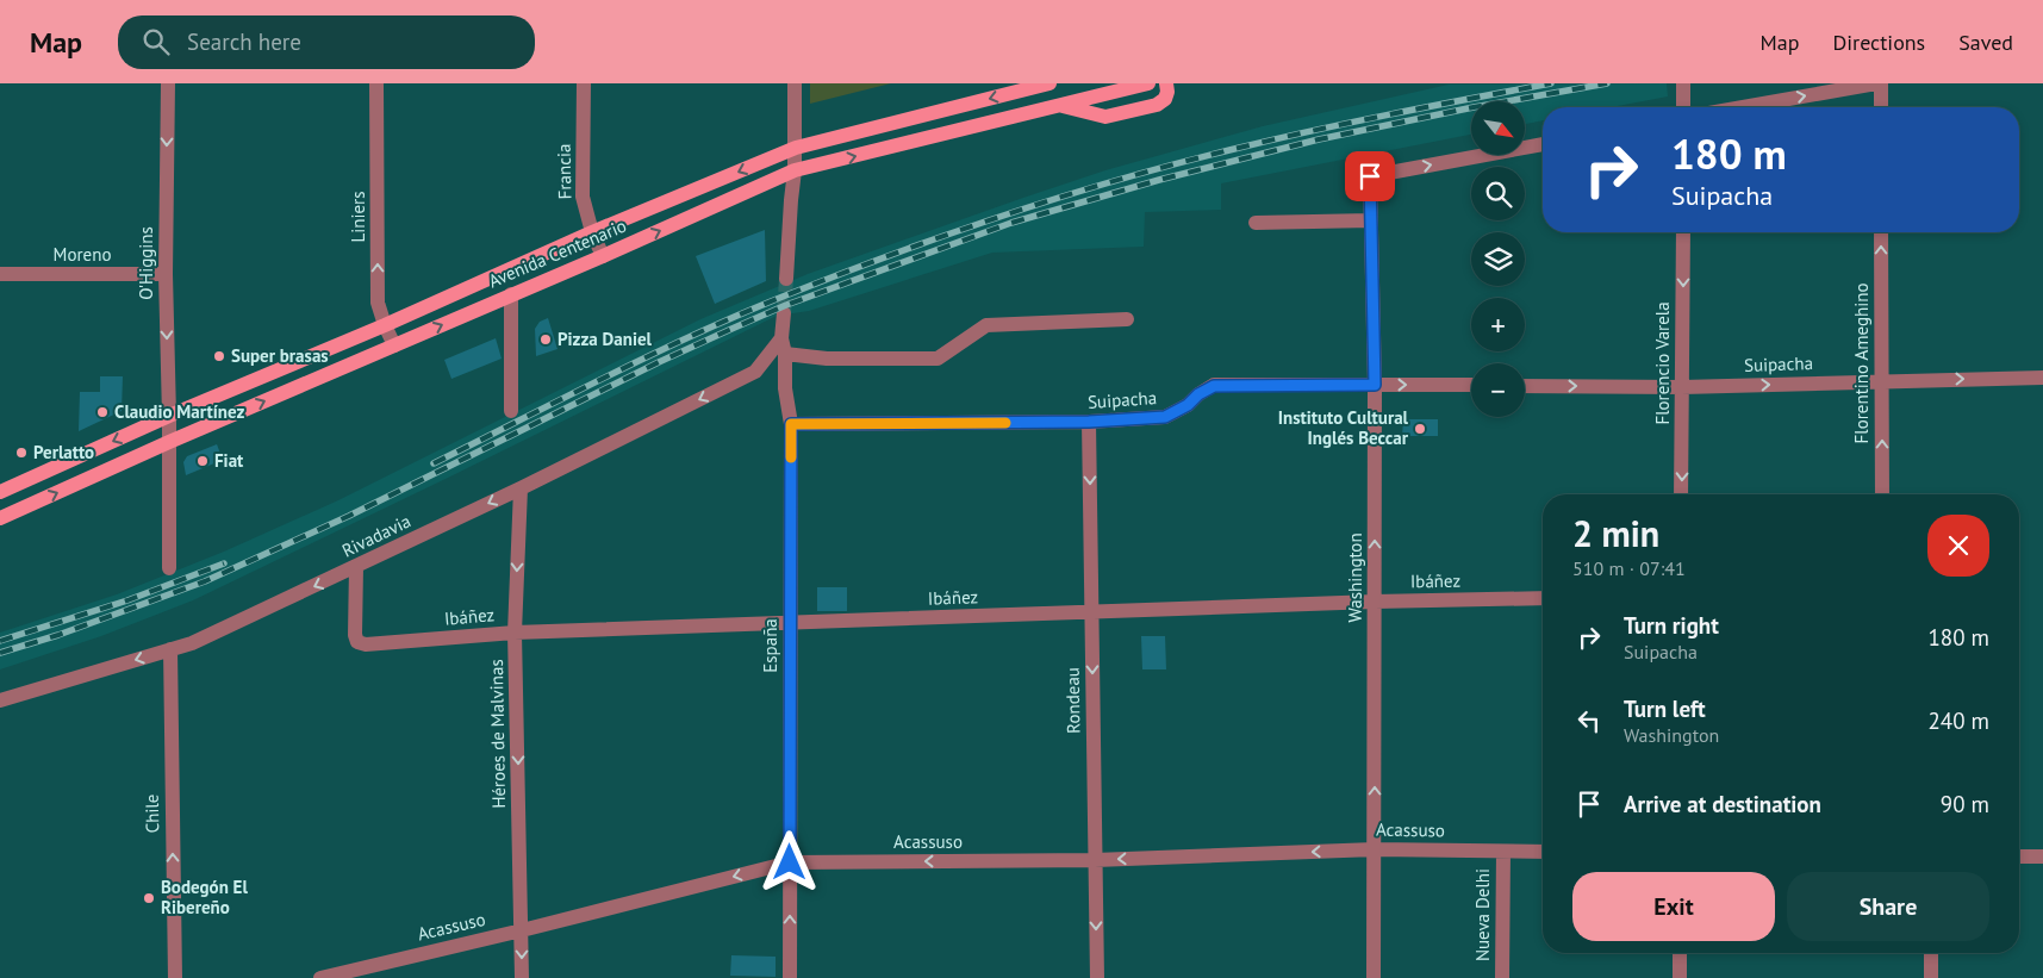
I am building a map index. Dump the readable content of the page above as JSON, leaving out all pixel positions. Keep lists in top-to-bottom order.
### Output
{
  "streets": {
    "main road": ["Avenida Centenario"],
    "street": [
      "Francia",
      "Liniers",
      "Moreno",
      "O'Higgins",
      "Florencio Varela",
      "Florentino Ameghino",
      "Suipacha",
      "Rivadavia",
      "Washington",
      "Ibáñez",
      "España",
      "Rondeau",
      "Héroes de Malvinas",
      "Chile",
      "Acassuso",
      "Nueva Delhi"
    ]
  },
  "crossings": [
    ["Francia", "Avenida Centenario"],
    ["Liniers", "Avenida Centenario"],
    ["Avenida Centenario", "O'Higgins"],
    ["Moreno", "O'Higgins"],
    ["Florencio Varela", "Suipacha"],
    ["Florentino Ameghino", "Suipacha"],
    ["Suipacha", "Washington"],
    ["Suipacha", "España"],
    ["Suipacha", "Rondeau"],
    ["Rivadavia", "Ibáñez"],
    ["Rivadavia", "España"],
    ["Rivadavia", "Héroes de Malvinas"],
    ["Rivadavia", "Chile"],
    ["Washington", "Ibáñez"],
    ["Washington", "Acassuso"],
    ["Ibáñez", "España"],
    ["Ibáñez", "Rondeau"],
    ["Ibáñez", "Héroes de Malvinas"],
    ["España", "Acassuso"],
    ["Rondeau", "Acassuso"],
    ["Héroes de Malvinas", "Acassuso"],
    ["Acassuso", "Nueva Delhi"]
  ],
  "one_way": [
    "Liniers",
    "O'Higgins",
    "Florencio Varela",
    "Florentino Ameghino",
    "Suipacha",
    "Rivadavia",
    "Washington",
    "Rondeau",
    "Héroes de Malvinas",
    "Chile",
    "Acassuso"
  ],
  "places": [
    "Pizza Daniel",
    "Super brasas",
    "Claudio Martínez",
    "Instituto Cultural Inglés Beccar",
    "Perlatto",
    "Fiat",
    "Bodegón El Ribereño"
  ],
  "north": "bottom right",
  "page": {
    "header": "Map",
    "search": "Search here",
    "nav": ["Map", "Directions", "Saved"],
    "map_buttons": ["+", "−"],
    "turn": ["180 m", "Suipacha"],
    "heading": ["2 min", "510 m · 07:41"],
    "list": [
      {
        "name": "Turn right",
        "note": "Suipacha",
        "value": "180 m"
      },
      {
        "name": "Turn left",
        "note": "Washington",
        "value": "240 m"
      },
      {
        "name": "Arrive at destination",
        "value": "90 m"
      }
    ],
    "buttons": ["Exit", "Share"]
  }
}
